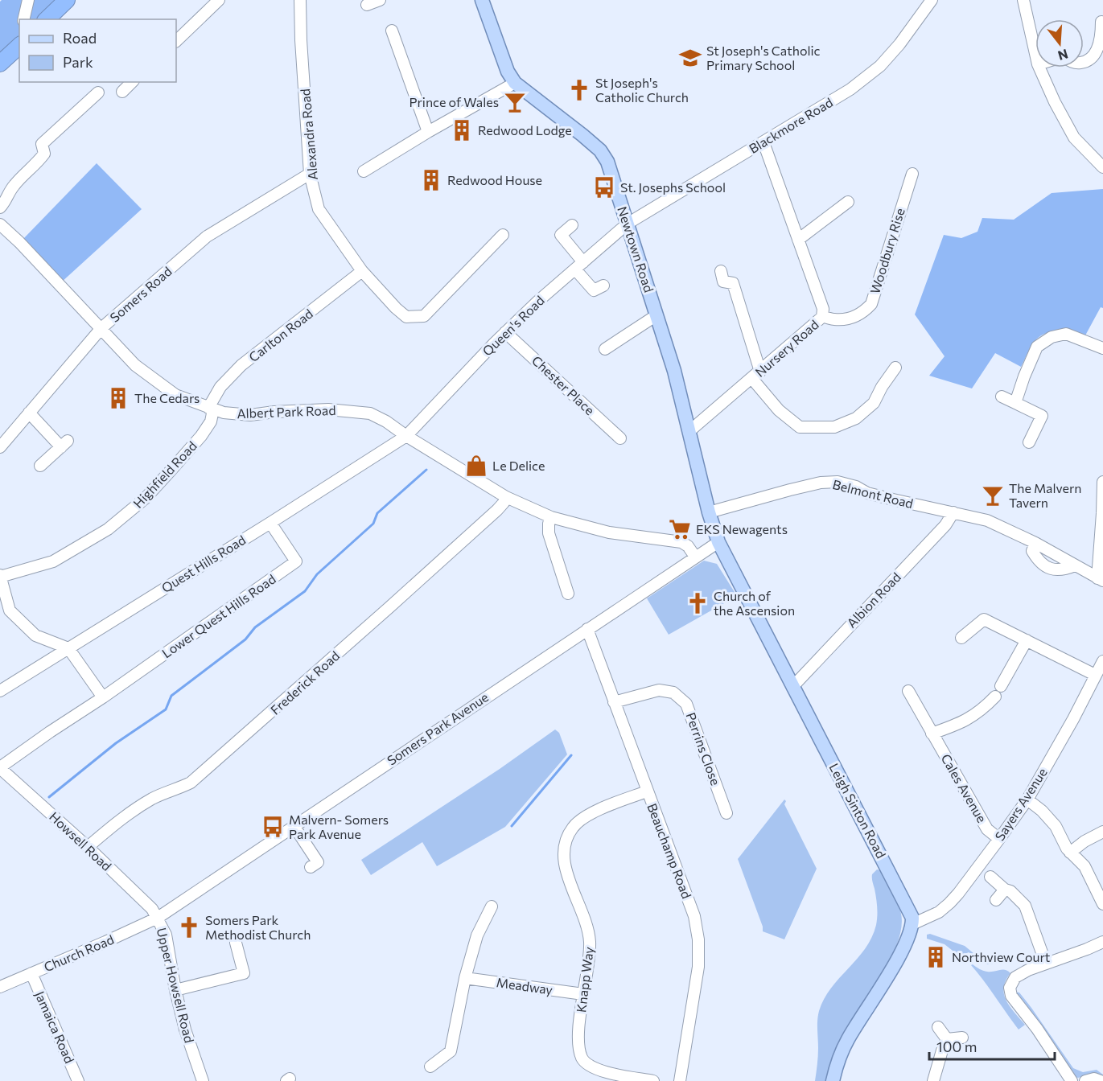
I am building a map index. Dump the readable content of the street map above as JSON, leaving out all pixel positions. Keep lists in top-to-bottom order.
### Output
{
  "streets": {
    "main road": ["Newtown Road", "Leigh Sinton Road"],
    "street": [
      "Blackmore Road",
      "Alexandra Road",
      "Woodbury Rise",
      "Somers Road",
      "Queen's Road",
      "Carlton Road",
      "Nursery Road",
      "Chester Place",
      "Albert Park Road",
      "Highfield Road",
      "Belmont Road",
      "Quest Hills Road",
      "Albion Road",
      "Lower Quest Hills Road",
      "Frederick Road",
      "Somers Park Avenue",
      "Perrins Close",
      "Cales Avenue",
      "Sayers Avenue",
      "Howsell Road",
      "Beauchamp Road",
      "Church Road",
      "Knapp Way",
      "Upper Howsell Road",
      "Meadway",
      "Jamaica Road"
    ]
  },
  "crossings": [
    ["Blackmore Road", "Newtown Road"],
    ["Blackmore Road", "Queen's Road"],
    ["Blackmore Road", "Nursery Road"],
    ["Alexandra Road", "Somers Road"],
    ["Alexandra Road", "Carlton Road"],
    ["Newtown Road", "Queen's Road"],
    ["Newtown Road", "Nursery Road"],
    ["Newtown Road", "Belmont Road"],
    ["Newtown Road", "Somers Park Avenue"],
    ["Newtown Road", "Leigh Sinton Road"],
    ["Woodbury Rise", "Nursery Road"],
    ["Somers Road", "Albert Park Road"],
    ["Queen's Road", "Chester Place"],
    ["Queen's Road", "Albert Park Road"],
    ["Queen's Road", "Quest Hills Road"],
    ["Carlton Road", "Albert Park Road"],
    ["Carlton Road", "Highfield Road"],
    ["Albert Park Road", "Highfield Road"],
    ["Albert Park Road", "Quest Hills Road"],
    ["Albert Park Road", "Frederick Road"],
    ["Albert Park Road", "Somers Park Avenue"],
    ["Belmont Road", "Albion Road"],
    ["Quest Hills Road", "Lower Quest Hills Road"],
    ["Albion Road", "Leigh Sinton Road"],
    ["Lower Quest Hills Road", "Howsell Road"],
    ["Frederick Road", "Howsell Road"],
    ["Somers Park Avenue", "Leigh Sinton Road"],
    ["Somers Park Avenue", "Howsell Road"],
    ["Somers Park Avenue", "Beauchamp Road"],
    ["Somers Park Avenue", "Church Road"],
    ["Somers Park Avenue", "Upper Howsell Road"],
    ["Perrins Close", "Beauchamp Road"],
    ["Cales Avenue", "Sayers Avenue"],
    ["Sayers Avenue", "Leigh Sinton Road"],
    ["Howsell Road", "Church Road"],
    ["Howsell Road", "Upper Howsell Road"],
    ["Beauchamp Road", "Knapp Way"],
    ["Church Road", "Upper Howsell Road"],
    ["Church Road", "Jamaica Road"],
    ["Knapp Way", "Meadway"]
  ],
  "places": {
    "school or university": ["St Joseph's Catholic Primary School"],
    "church": ["St Joseph's Catholic Church", "Church of the Ascension", "Somers Park Methodist Church"],
    "bar": ["Prince of Wales", "The Malvern Tavern"],
    "building": [
      "Redwood Lodge",
      "Redwood House",
      "The Cedars",
      "Northview Court"
    ],
    "bus stop": ["St. Josephs School", "Malvern- Somers Park Avenue"],
    "shop": ["Le Delice"],
    "supermarket": ["EKS Newagents"]
  },
  "legend": ["Road", "Park"],
  "scale_bar": "100 m",
  "north": "bottom"
}
